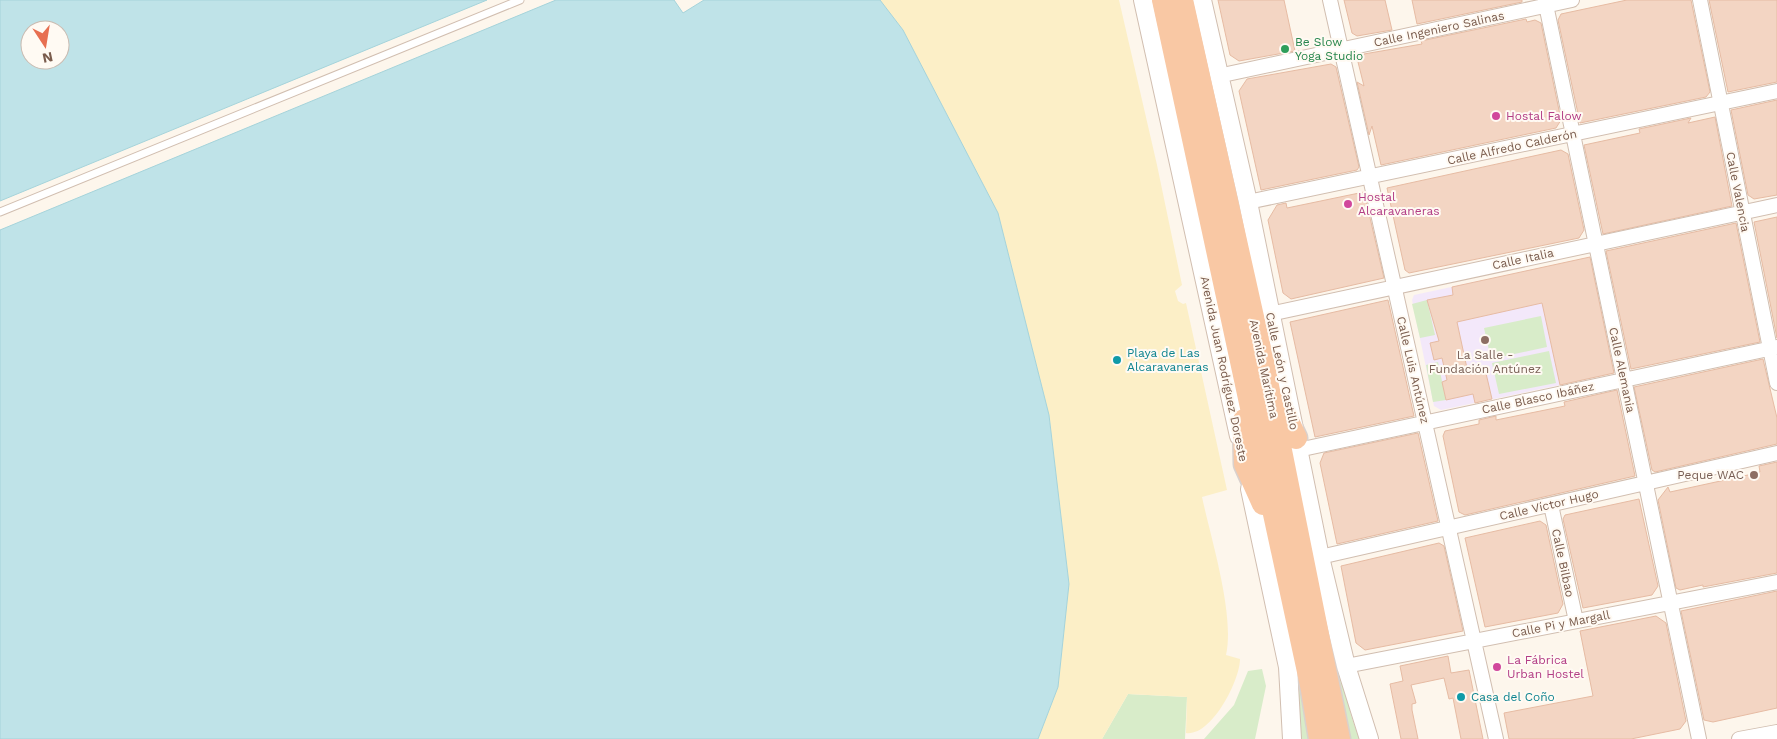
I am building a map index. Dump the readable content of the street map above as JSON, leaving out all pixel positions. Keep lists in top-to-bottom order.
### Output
{
  "streets": {
    "highway": ["Avenida Marítima"],
    "street": [
      "Calle Ingeniero Salinas",
      "Calle Alfredo Calderón",
      "Calle Valencia",
      "Calle Italia",
      "Avenida Juan Rodríguez Doreste",
      "Calle Luis Antúnez",
      "Calle Alemania",
      "Calle León y Castillo",
      "Calle Blasco Ibáñez",
      "Calle Víctor Hugo",
      "Calle Bilbao",
      "Calle Pi y Margall"
    ]
  },
  "crossings": [
    ["Calle Ingeniero Salinas", "Calle Luis Antúnez"],
    ["Calle Ingeniero Salinas", "Calle Alemania"],
    ["Calle Ingeniero Salinas", "Calle León y Castillo"],
    ["Calle Alfredo Calderón", "Calle Valencia"],
    ["Calle Alfredo Calderón", "Calle Luis Antúnez"],
    ["Calle Alfredo Calderón", "Calle Alemania"],
    ["Calle Alfredo Calderón", "Calle León y Castillo"],
    ["Calle Valencia", "Calle Italia"],
    ["Calle Valencia", "Calle Blasco Ibáñez"],
    ["Calle Italia", "Calle Luis Antúnez"],
    ["Calle Italia", "Calle Alemania"],
    ["Calle Italia", "Calle León y Castillo"],
    ["Avenida Marítima", "Calle León y Castillo"],
    ["Avenida Marítima", "Calle Blasco Ibáñez"],
    ["Calle Luis Antúnez", "Calle Blasco Ibáñez"],
    ["Calle Luis Antúnez", "Calle Víctor Hugo"],
    ["Calle Luis Antúnez", "Calle Pi y Margall"],
    ["Calle Alemania", "Calle Blasco Ibáñez"],
    ["Calle Alemania", "Calle Víctor Hugo"],
    ["Calle Alemania", "Calle Pi y Margall"],
    ["Calle Víctor Hugo", "Calle Bilbao"],
    ["Calle Bilbao", "Calle Pi y Margall"]
  ],
  "places": [
    "Be Slow Yoga Studio",
    "Hostal Falow",
    "Hostal Alcaravaneras",
    "La Salle - Fundación Antúnez",
    "Playa de Las Alcaravaneras",
    "Peque WAC",
    "La Fábrica Urban Hostel",
    "Casa del Coño"
  ],
  "north": "bottom"
}
